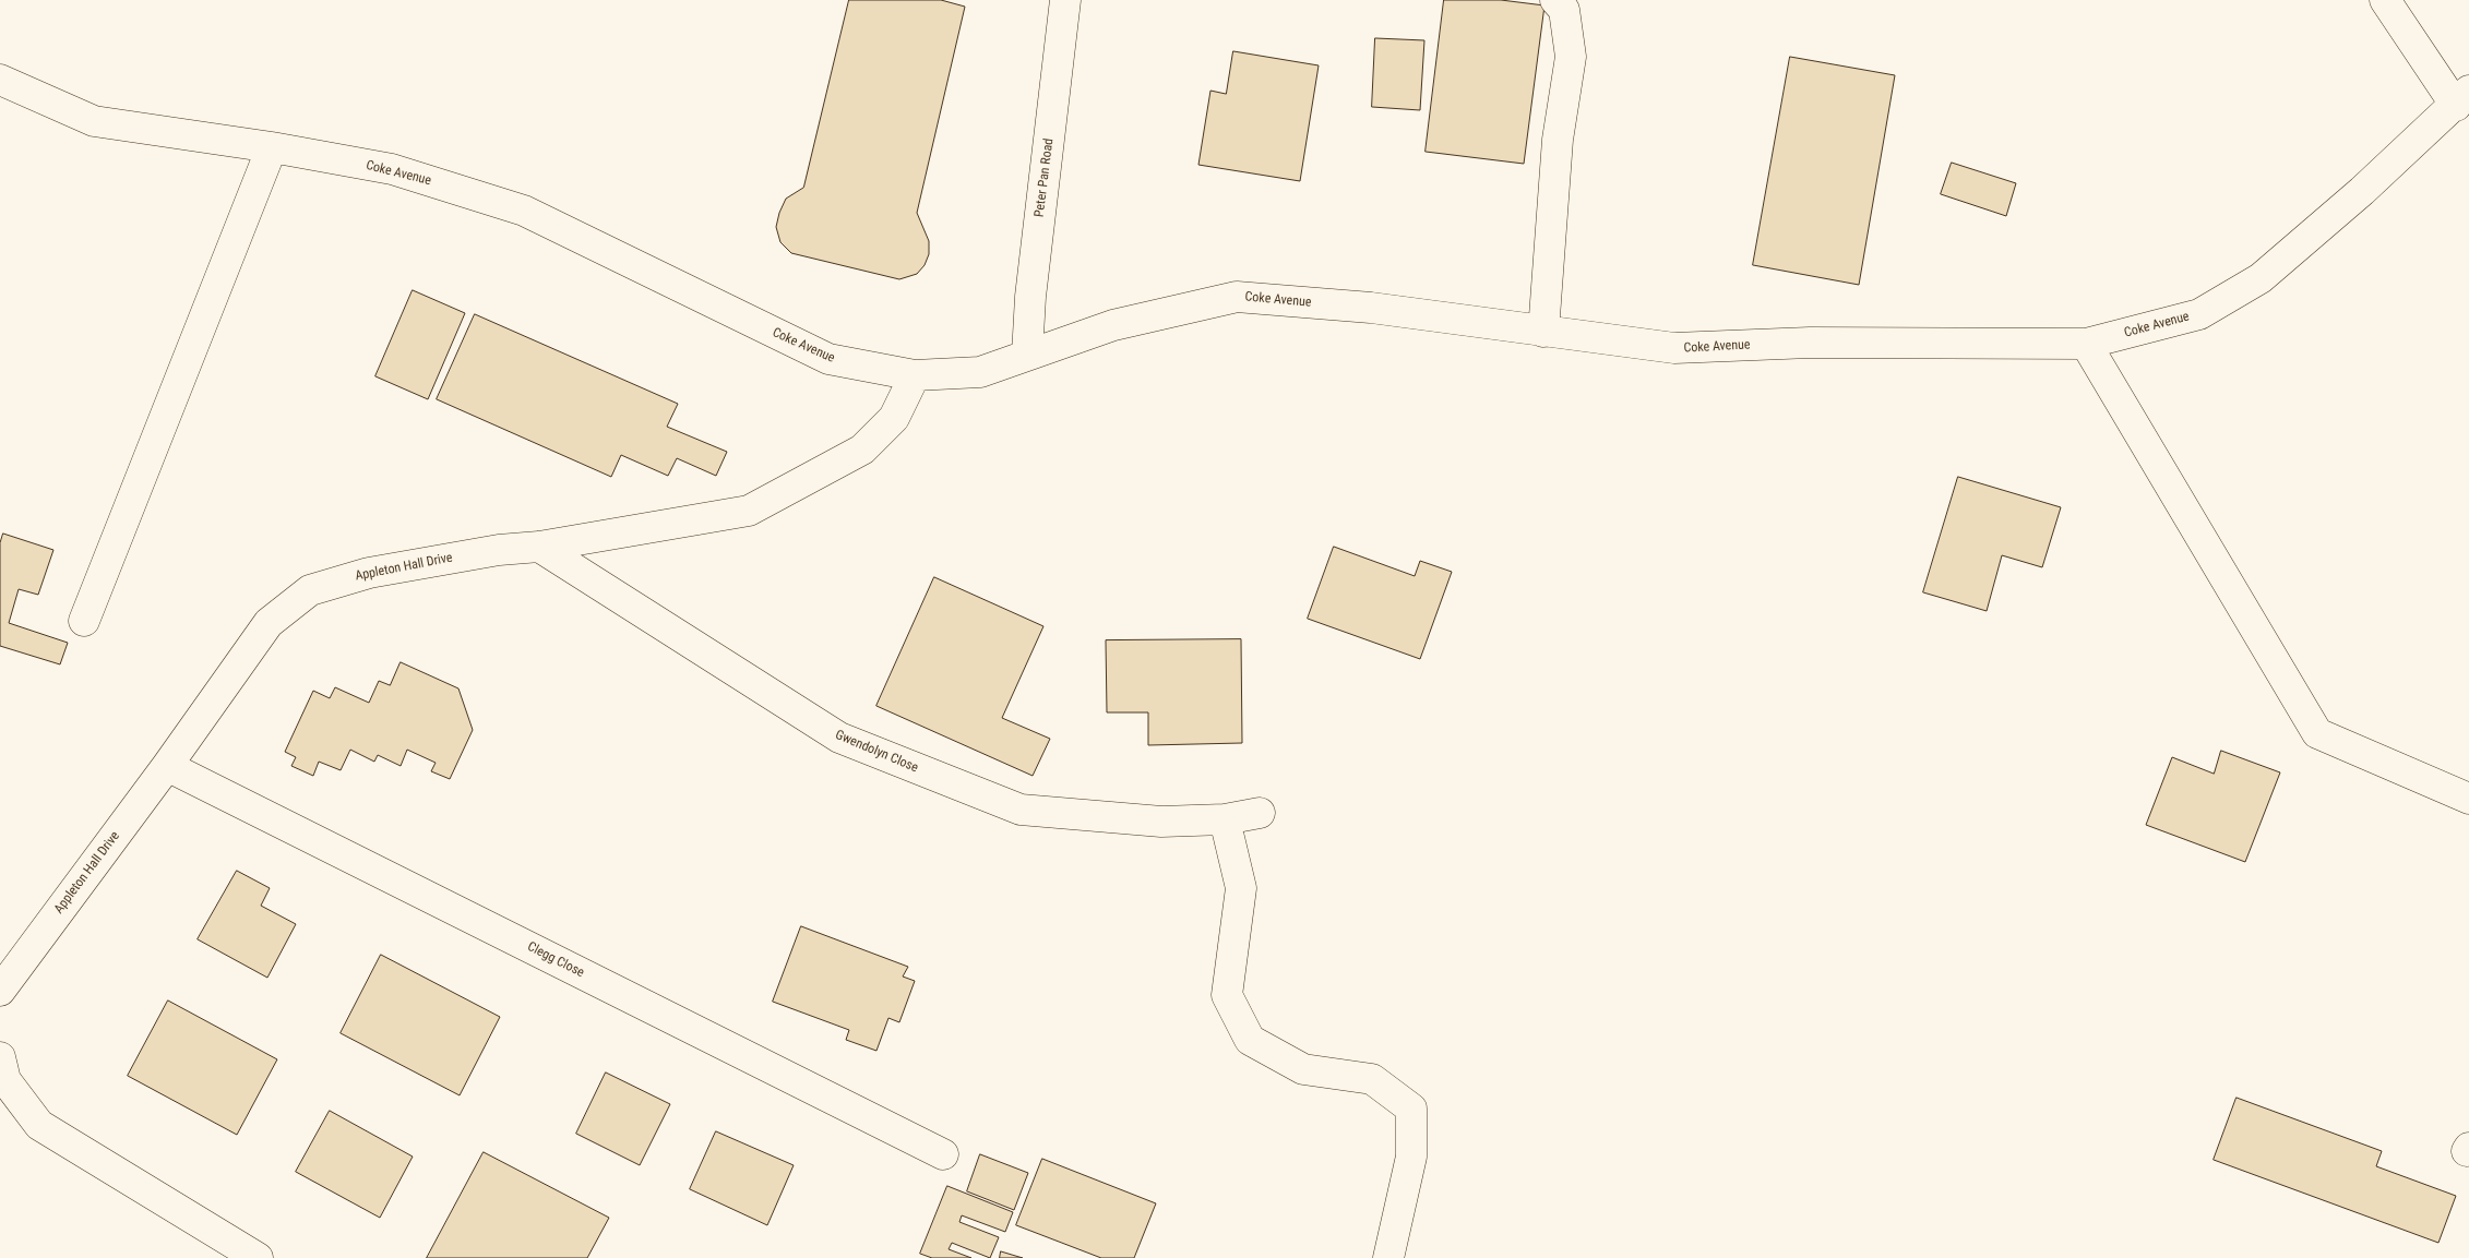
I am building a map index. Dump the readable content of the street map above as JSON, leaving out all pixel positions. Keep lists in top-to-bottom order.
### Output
{
  "streets": {
    "street": [
      "Coke Avenue",
      "Peter Pan Road",
      "Appleton Hall Drive",
      "Gwendolyn Close",
      "Clegg Close"
    ]
  },
  "crossings": [
    ["Coke Avenue", "Peter Pan Road"],
    ["Coke Avenue", "Appleton Hall Drive"],
    ["Appleton Hall Drive", "Gwendolyn Close"],
    ["Appleton Hall Drive", "Clegg Close"]
  ]
}
